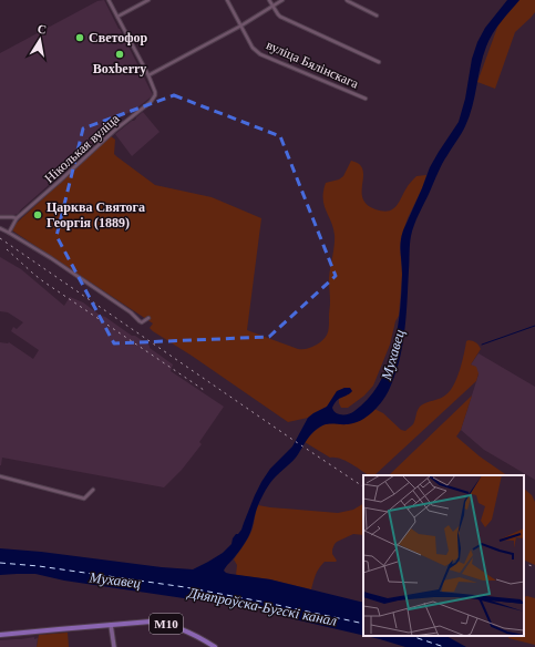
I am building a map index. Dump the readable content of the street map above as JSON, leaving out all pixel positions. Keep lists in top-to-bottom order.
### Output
{
  "streets": {
    "main road": ["М10"],
    "street": ["вуліца Бялінскага", "Ніколькая вуліца"]
  },
  "water": ["Мухавец", "Дняпроўска-Бугскі канал"],
  "places": ["Светофор", "Boxberry", "Царква Святога Георгія (1889)"],
  "north": "top"
}
